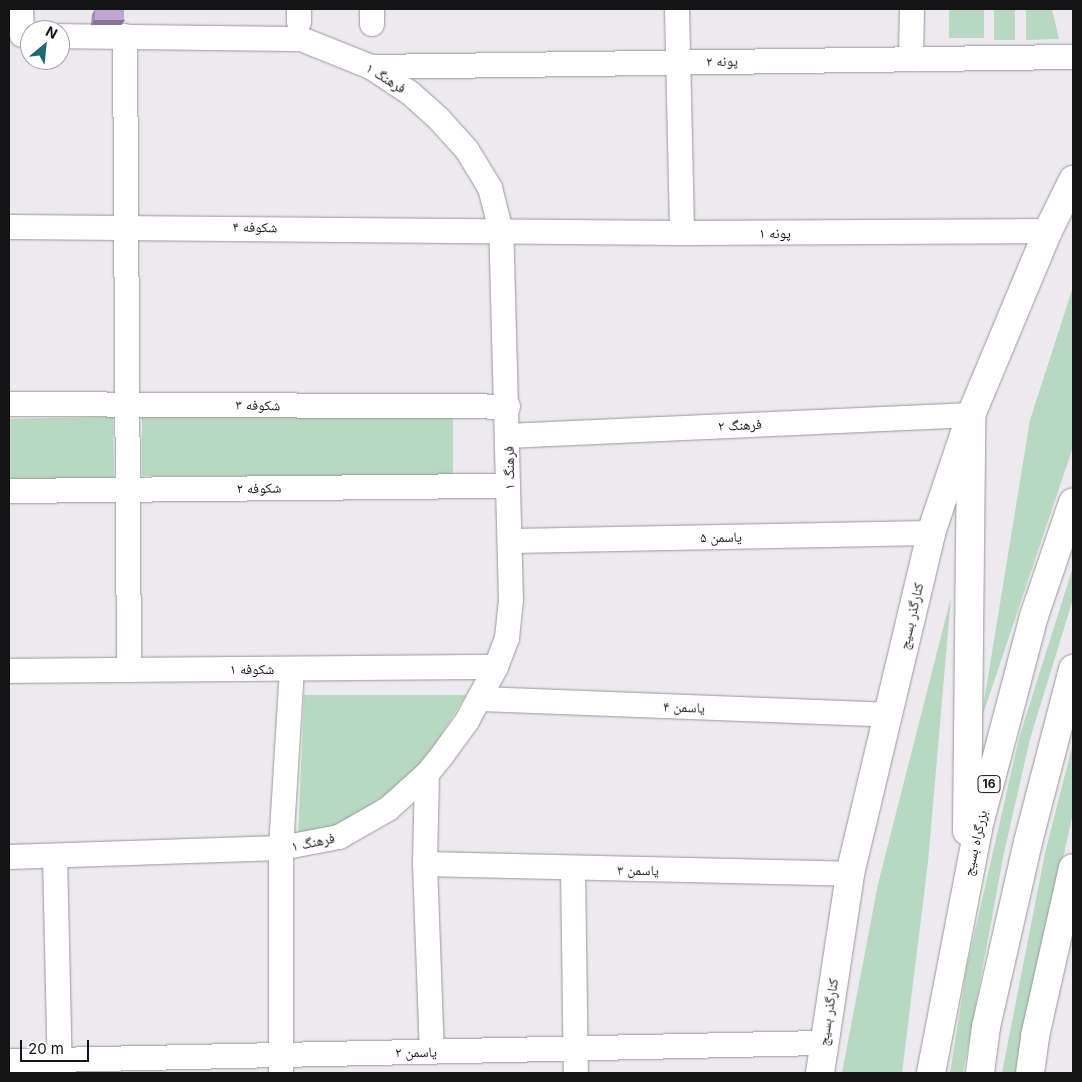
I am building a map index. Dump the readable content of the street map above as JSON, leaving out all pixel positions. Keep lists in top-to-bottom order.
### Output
{
  "streets": {
    "main road": ["کنارگذر بسیج", "16", "بزرگراه بسیج"],
    "street": [
      "پونه ۲",
      "فرهنگ ۱",
      "شکوفه ۴",
      "پونه ۱",
      "شکوفه ۳",
      "فرهنگ ۲",
      "شکوفه ۲",
      "یاسمن ۵",
      "شکوفه ۱",
      "یاسمن ۴",
      "یاسمن ۳",
      "یاسمن ۲"
    ]
  },
  "crossings": [
    ["پونه ۲", "فرهنگ ۱"],
    ["فرهنگ ۱", "شکوفه ۴"],
    ["فرهنگ ۱", "پونه ۱"],
    ["فرهنگ ۱", "شکوفه ۳"],
    ["فرهنگ ۱", "فرهنگ ۲"],
    ["فرهنگ ۱", "شکوفه ۲"],
    ["فرهنگ ۱", "یاسمن ۵"],
    ["فرهنگ ۱", "شکوفه ۱"],
    ["فرهنگ ۱", "یاسمن ۴"],
    ["شکوفه ۴", "پونه ۱"],
    ["پونه ۱", "کنارگذر بسیج"],
    ["فرهنگ ۲", "کنارگذر بسیج"],
    ["یاسمن ۵", "کنارگذر بسیج"],
    ["کنارگذر بسیج", "یاسمن ۴"],
    ["کنارگذر بسیج", "یاسمن ۳"],
    ["کنارگذر بسیج", "یاسمن ۲"]
  ],
  "scale_bar": "20 m",
  "north": "top right"
}
